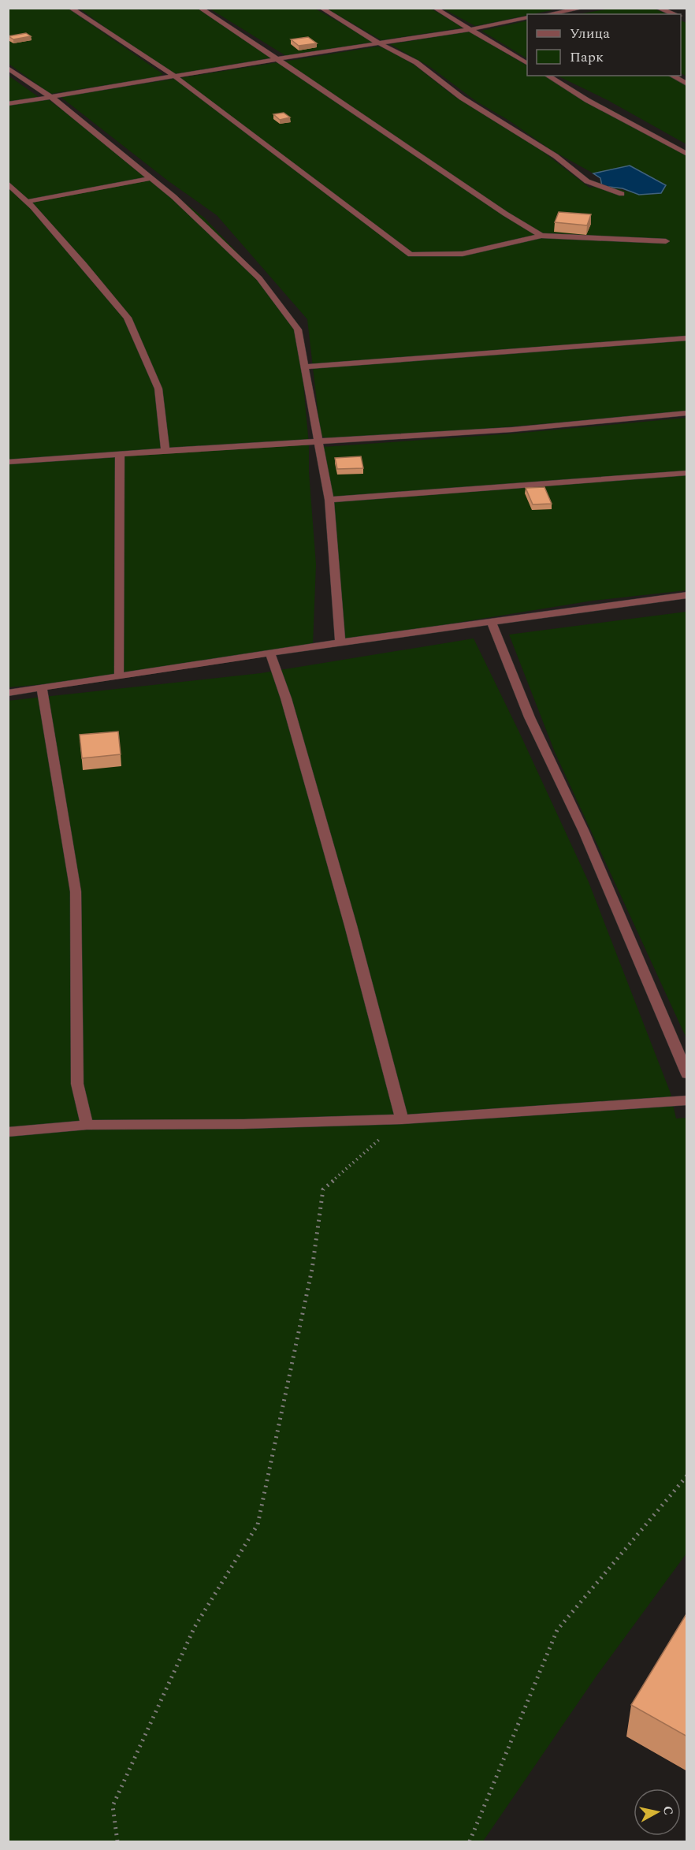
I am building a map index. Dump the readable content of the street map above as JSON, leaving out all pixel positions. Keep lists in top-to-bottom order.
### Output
{
  "legend": ["Улица", "Парк"],
  "north": "right"
}
